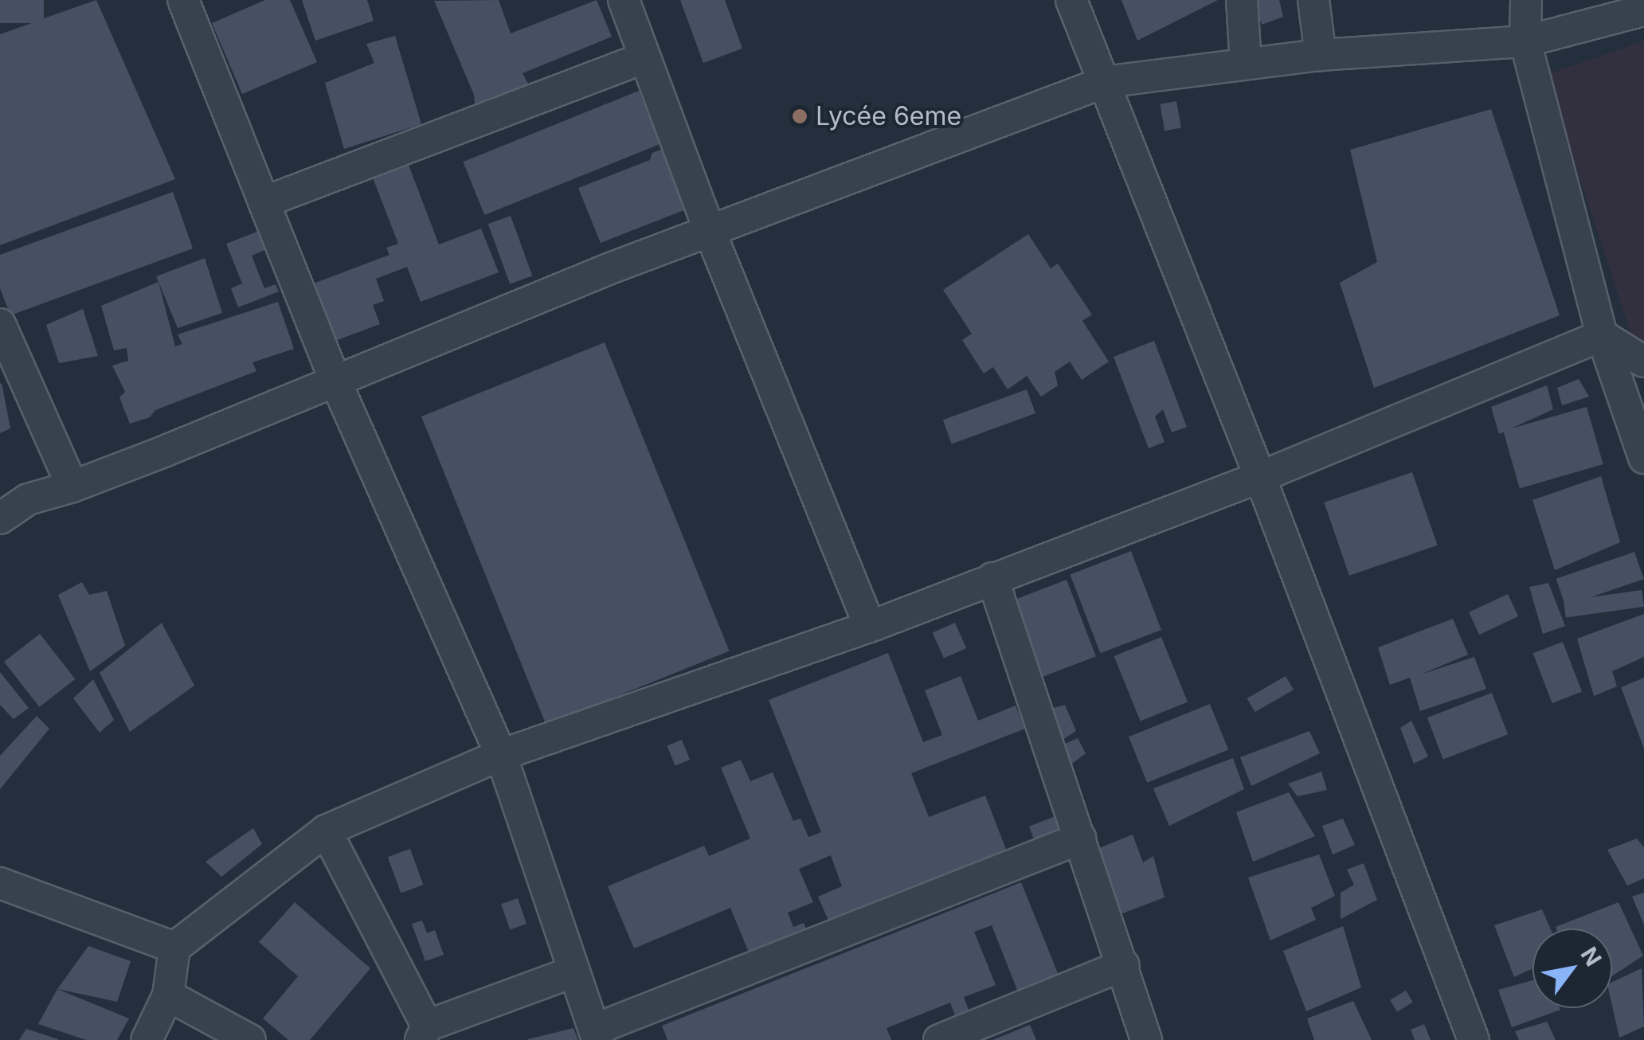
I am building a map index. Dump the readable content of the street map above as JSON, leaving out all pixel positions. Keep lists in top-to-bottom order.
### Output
{
  "places": ["Lycée 6eme"],
  "north": "top right"
}
